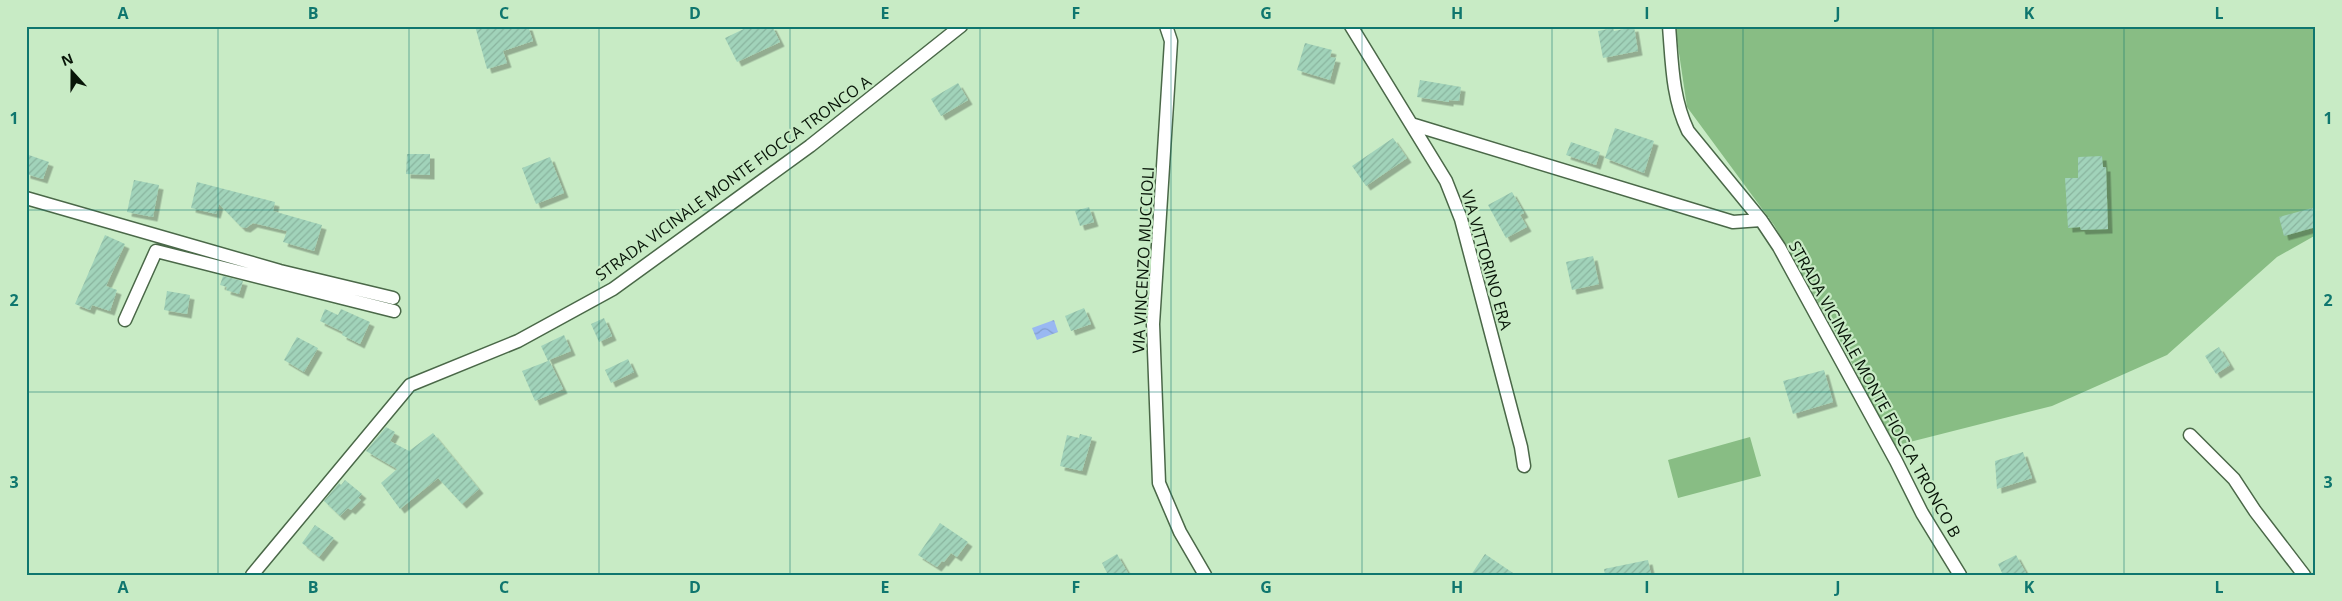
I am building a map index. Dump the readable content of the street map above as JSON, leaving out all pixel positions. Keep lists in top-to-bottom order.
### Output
{
  "streets": {
    "street": [
      "STRADA VICINALE MONTE FIOCCA TRONCO A",
      "VIA VINCENZO MUCCIOLI",
      "VIA VITTORINO ERA",
      "STRADA VICINALE MONTE FIOCCA TRONCO B"
    ]
  },
  "north": "top",
  "grid": {
    "columns": [
      "A",
      "B",
      "C",
      "D",
      "E",
      "F",
      "G",
      "H",
      "I",
      "J",
      "K",
      "L"
    ],
    "rows": ["1", "2", "3"]
  }
}
